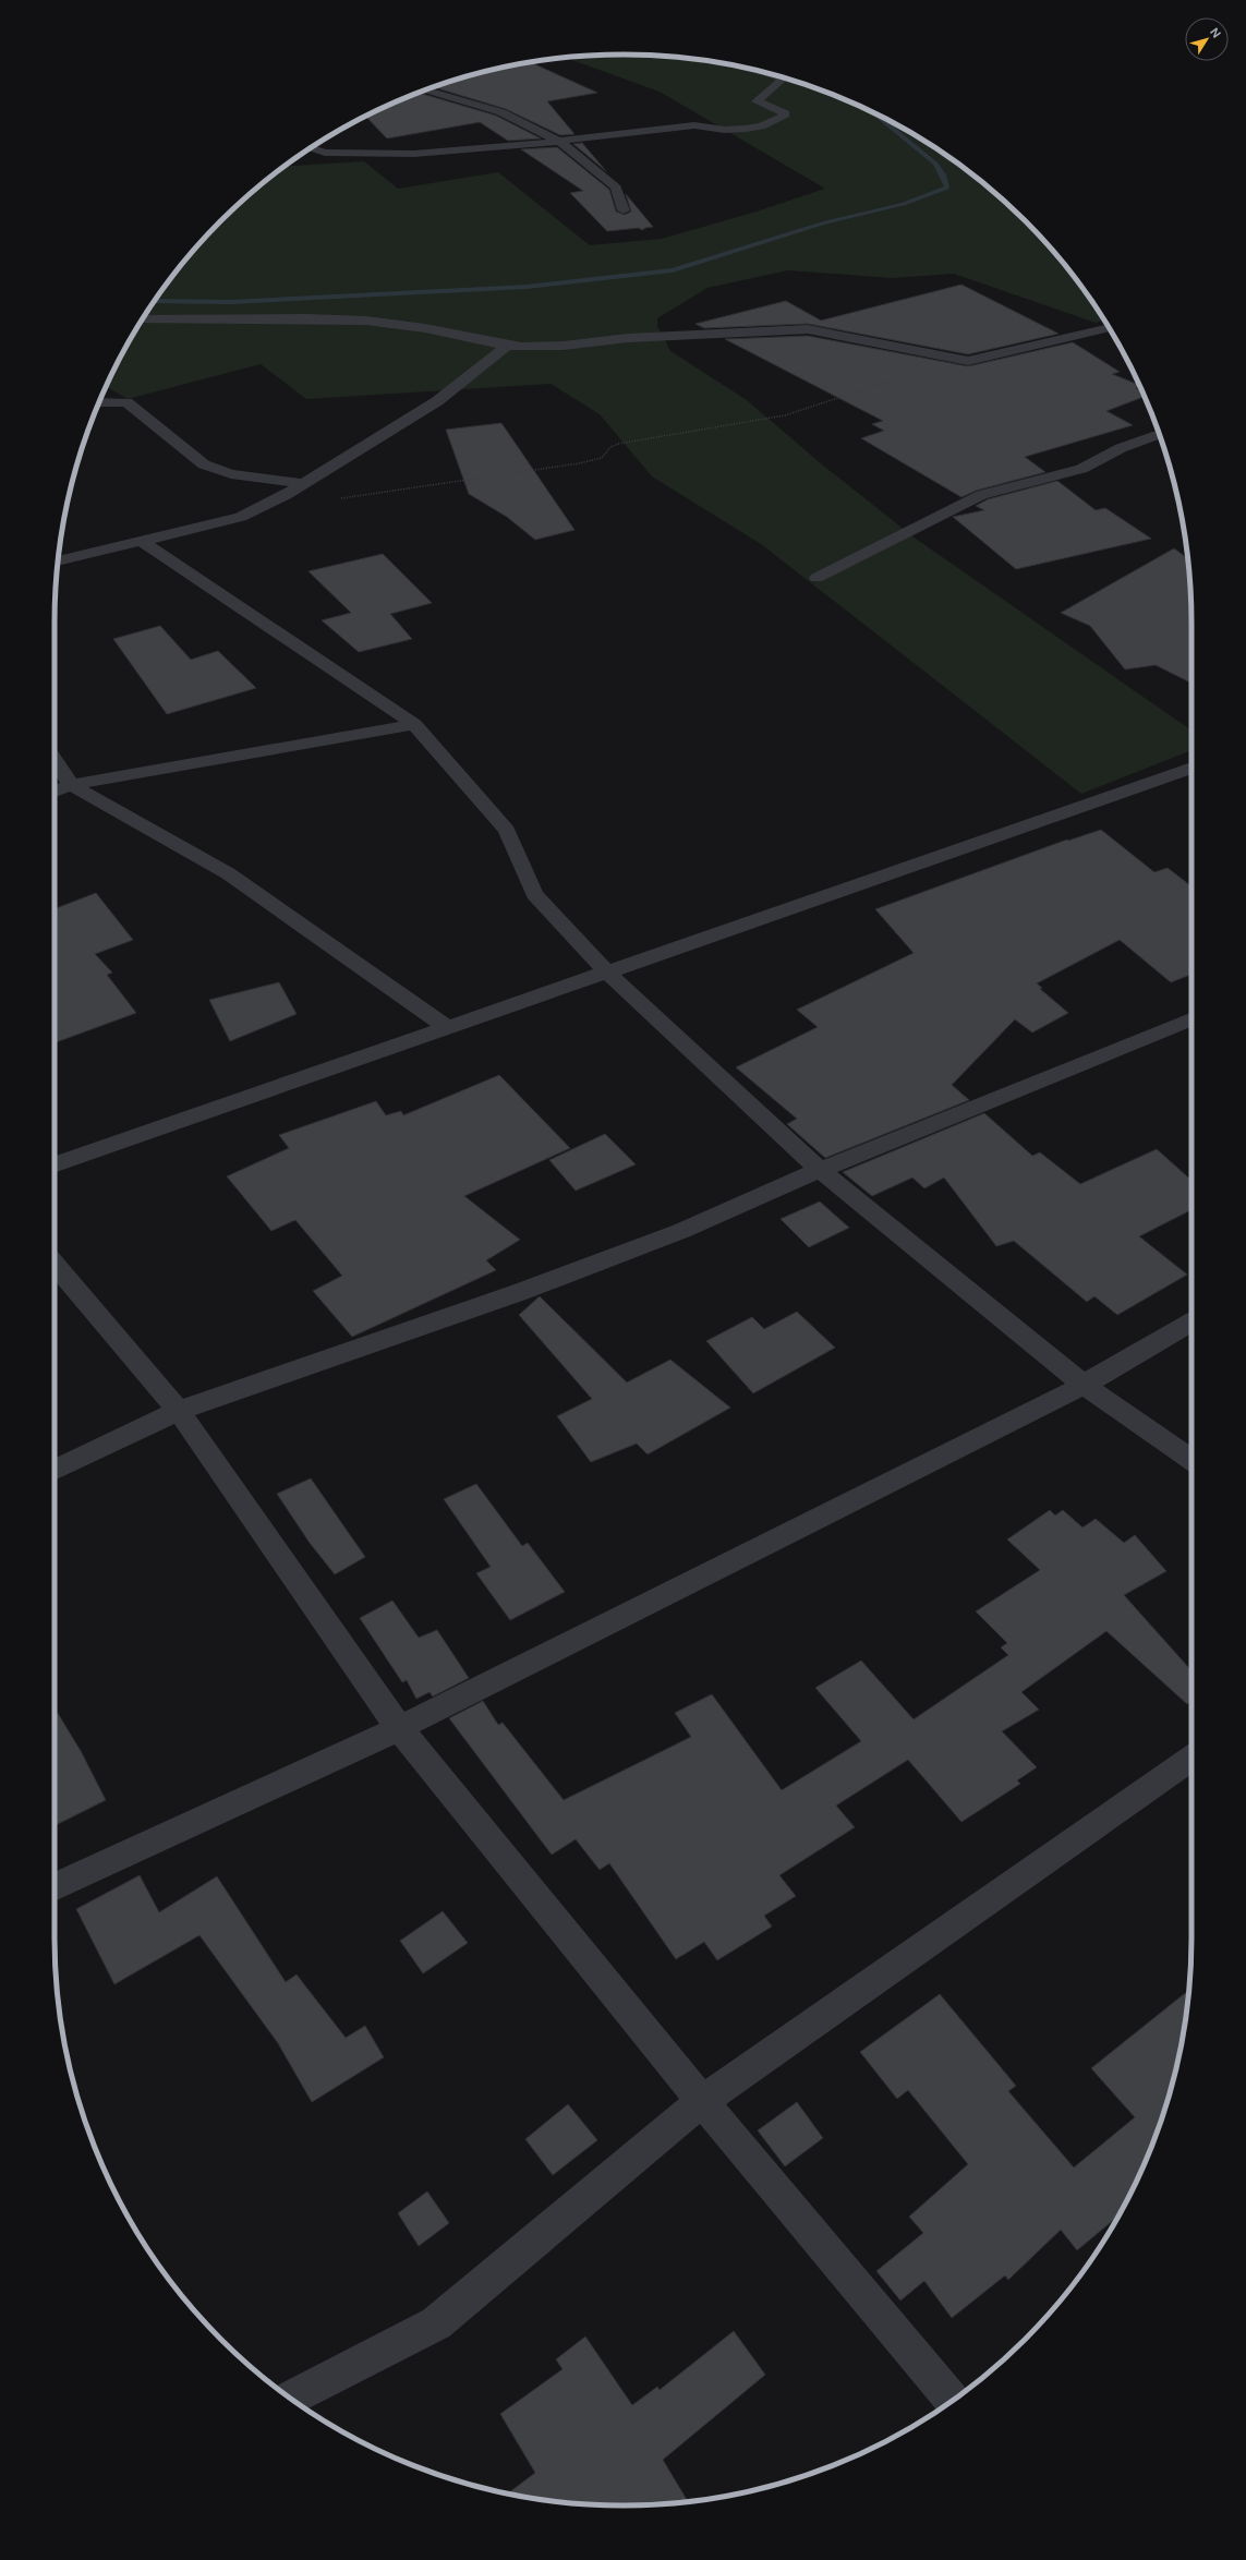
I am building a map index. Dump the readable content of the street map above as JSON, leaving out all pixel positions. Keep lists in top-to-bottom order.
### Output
{
  "north": "top right"
}
